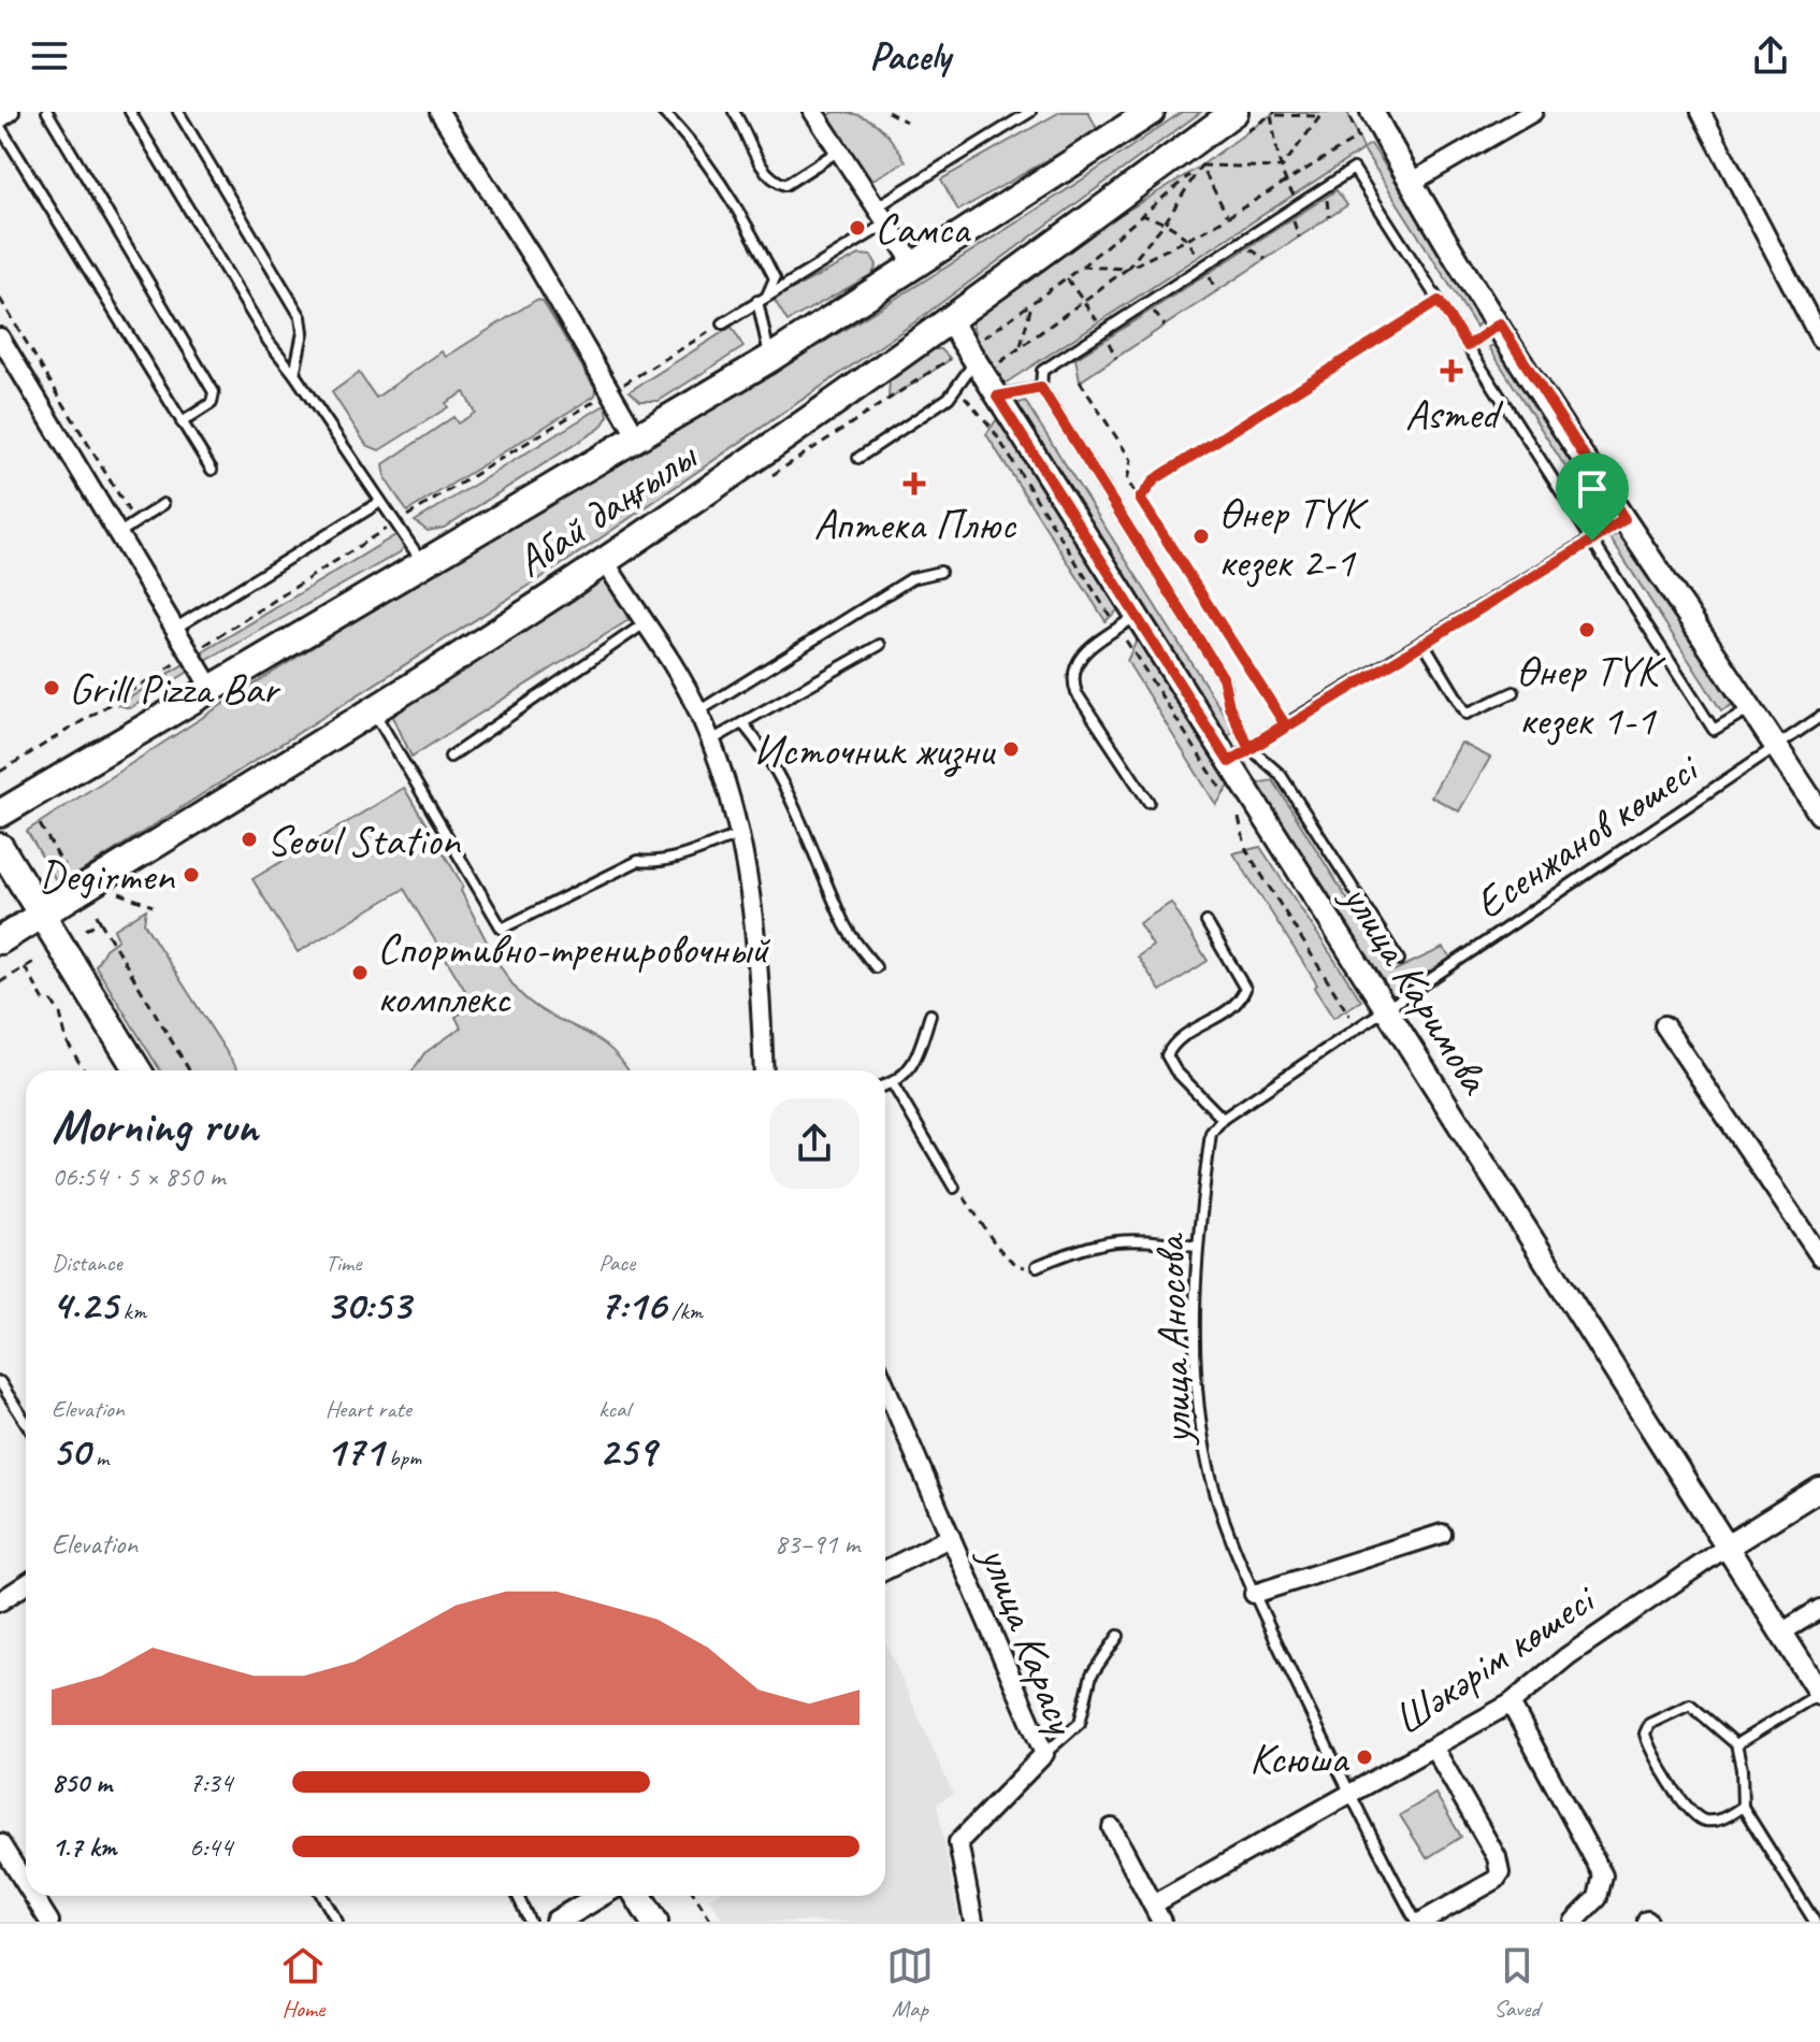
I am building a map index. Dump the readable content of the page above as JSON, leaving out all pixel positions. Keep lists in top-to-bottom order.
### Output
{
  "streets": {
    "main road": ["Абай даңғылы"],
    "street": ["улица Каримова", "улица Карасу", "Шәкәрім көшесі"],
    "lane": ["Есенжанов көшесі", "улица Аносова"]
  },
  "crossings": [
    ["Абай даңғылы", "улица Каримова"],
    ["Есенжанов көшесі", "улица Каримова"],
    ["улица Каримова", "Шәкәрім көшесі"],
    ["улица Аносова", "Шәкәрім көшесі"]
  ],
  "places": {
    "other": [
      "Самса",
      "Өнер ТҮК кезек 2-1",
      "Өнер ТҮК кезек 1-1",
      "Grill Pizza Bar",
      "Источник жизни",
      "Seoul Station",
      "Degirmen",
      "Спортивно-тренировочный комплекс",
      "Ксюша"
    ],
    "health": ["Asmed", "Аптека Плюс"]
  },
  "page": {
    "header": "Pacely",
    "heading": ["Morning run", "06:54 · 5 × 850 m"],
    "stats": [
      ["Distance", "4.25 km"],
      ["Time", "30:53"],
      ["Pace", "7:16 /km"],
      ["Elevation", "50 m"],
      ["Heart rate", "171 bpm"],
      ["kcal", "259"]
    ],
    "chart": ["Elevation", "83–91 m"],
    "list": [
      {
        "name": "850 m",
        "note": "7:34"
      },
      {
        "name": "1.7 km",
        "note": "6:44"
      }
    ],
    "tabs": ["Home", "Map", "Saved"]
  }
}
